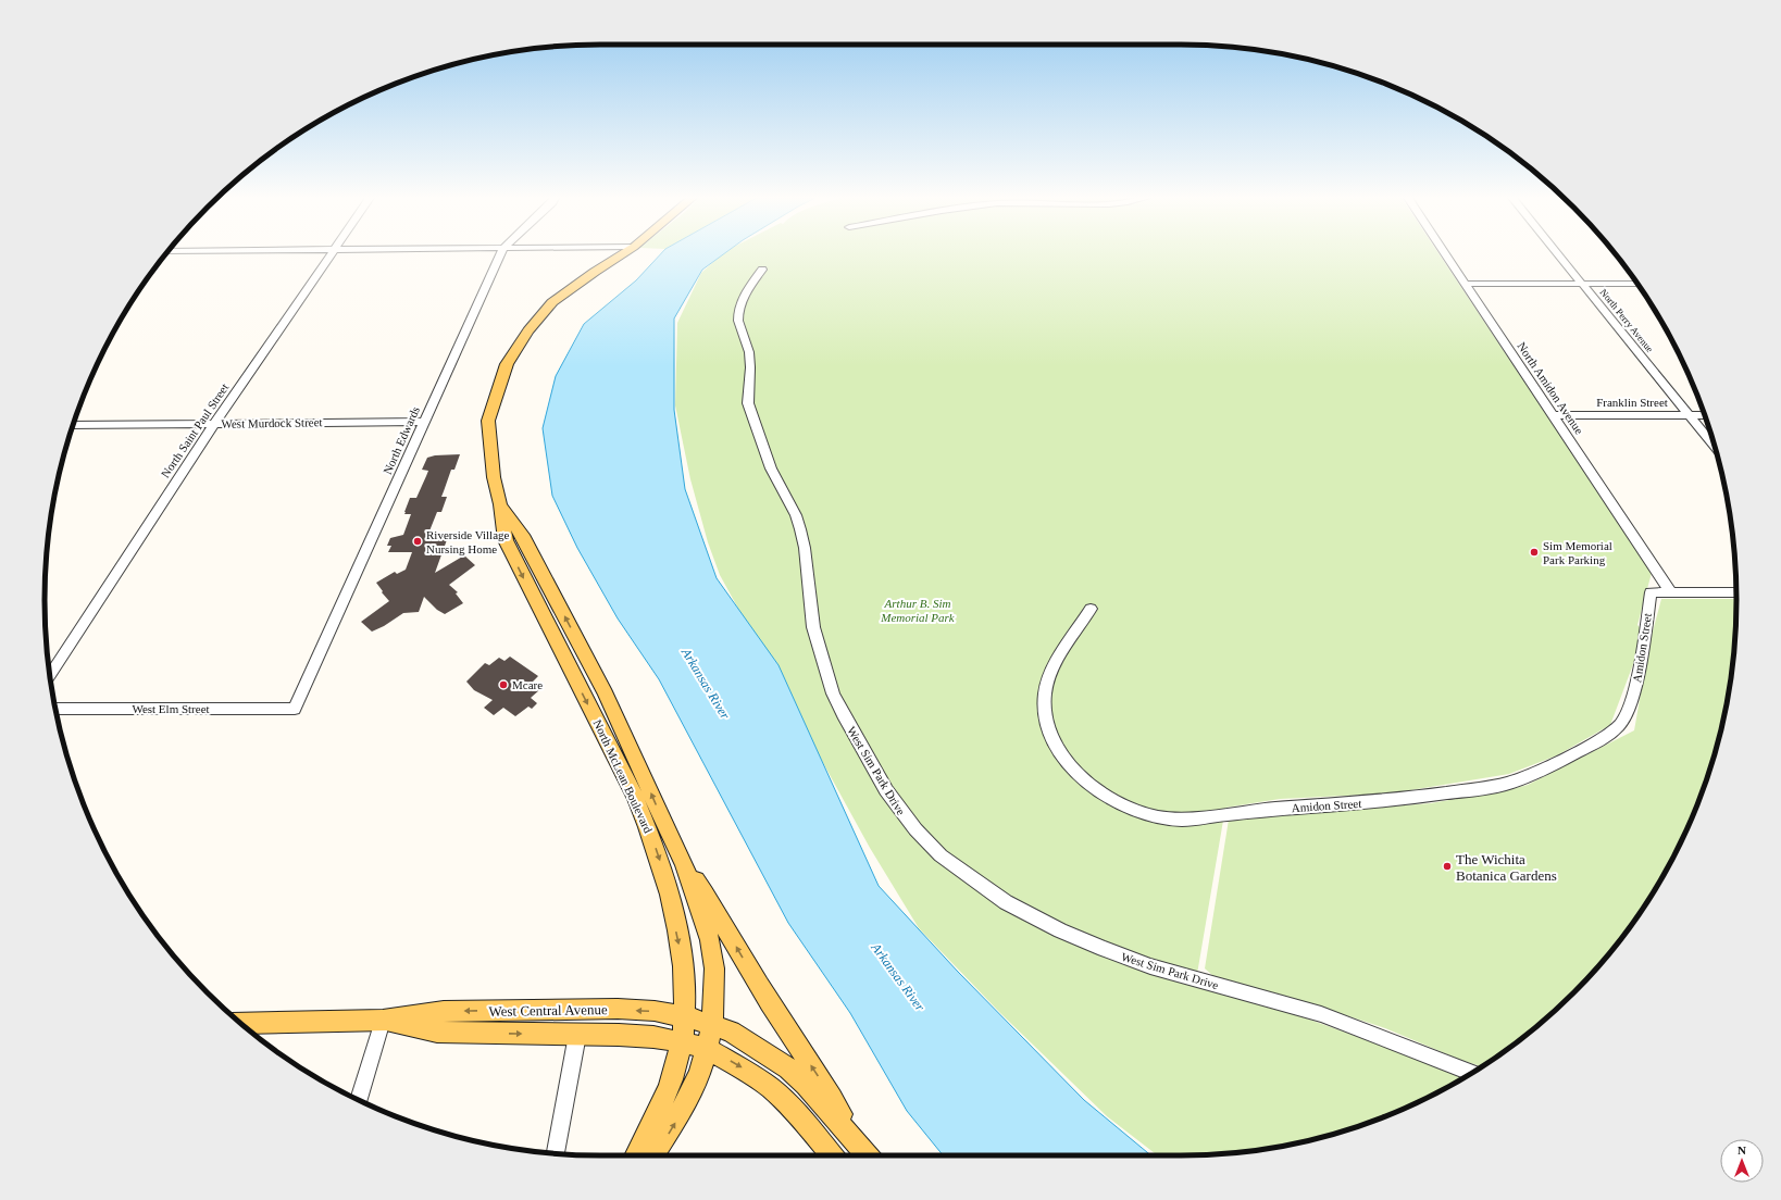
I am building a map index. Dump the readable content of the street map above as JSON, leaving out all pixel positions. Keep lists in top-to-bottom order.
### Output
{
  "streets": {
    "main road": ["North McLean Boulevard", "West Central Avenue"],
    "street": [
      "North Perry Avenue",
      "North Amidon Avenue",
      "Franklin Street",
      "West Murdock Street",
      "North Saint Paul Street",
      "North Edwards",
      "Amidon Street",
      "West Elm Street",
      "West Sim Park Drive"
    ]
  },
  "crossings": [
    ["North Perry Avenue", "Franklin Street"],
    ["North Amidon Avenue", "Franklin Street"],
    ["North Amidon Avenue", "Amidon Street"],
    ["West Murdock Street", "North Saint Paul Street"],
    ["West Murdock Street", "North Edwards"],
    ["North Edwards", "West Elm Street"],
    ["North McLean Boulevard", "West Central Avenue"]
  ],
  "water": ["Arkansas River"],
  "parks": ["Arthur B. Sim Memorial Park"],
  "places": [
    "Riverside Village Nursing Home",
    "Sim Memorial Park Parking",
    "Mcare",
    "The Wichita Botanica Gardens"
  ],
  "north": "top"
}
